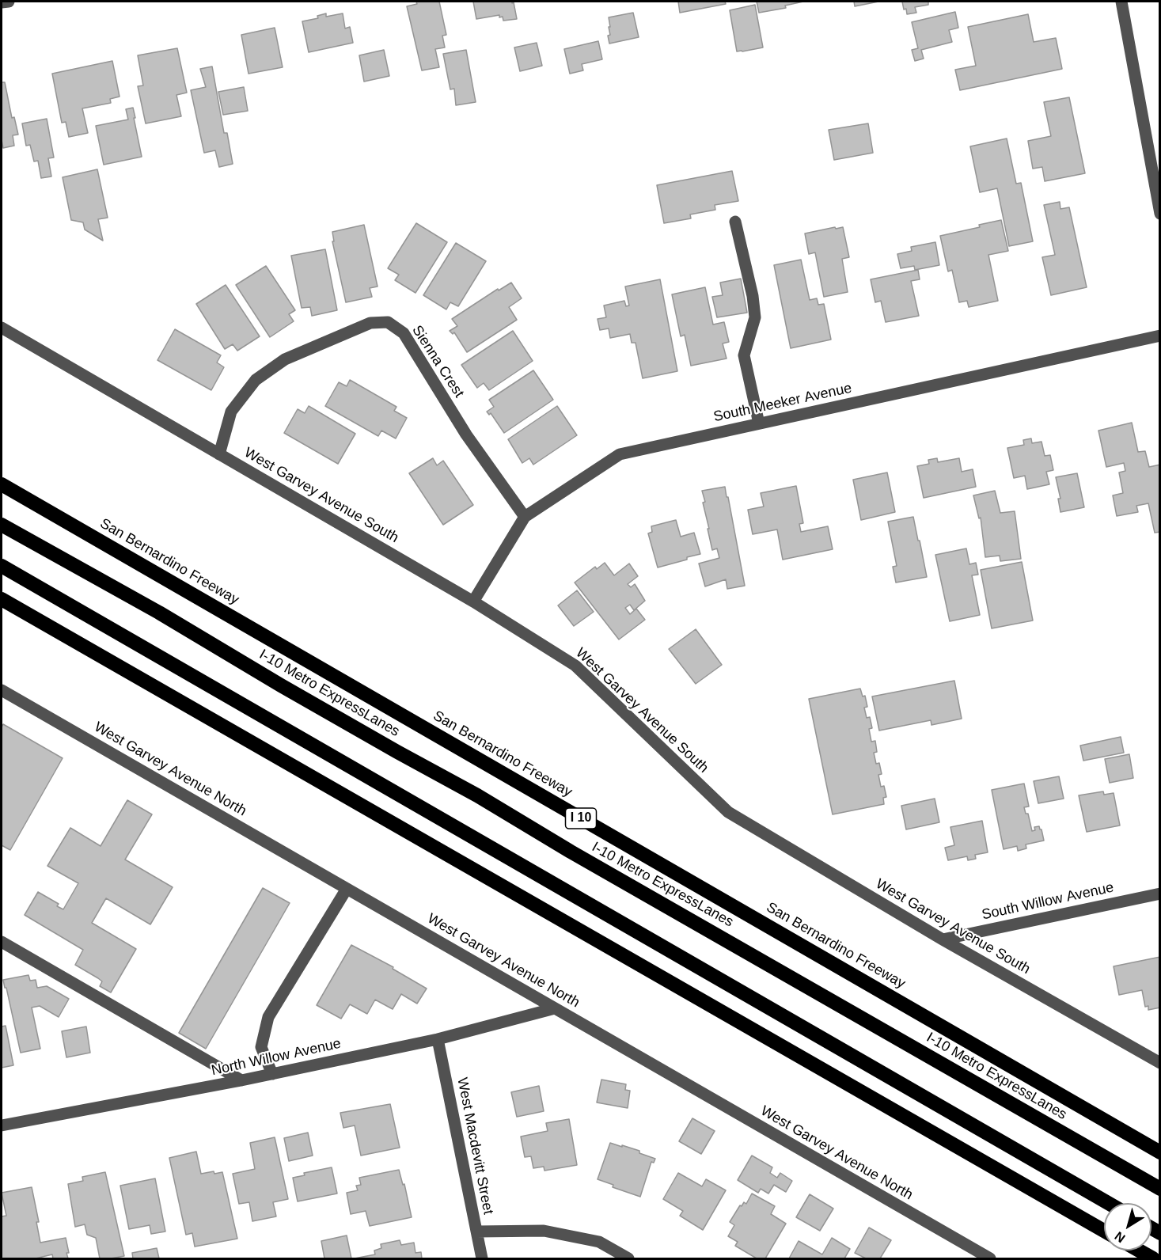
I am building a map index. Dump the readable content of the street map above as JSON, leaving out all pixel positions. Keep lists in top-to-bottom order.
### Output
{
  "streets": {
    "highway": ["San Bernardino Freeway", "I-10 Metro ExpressLanes", "I 10"],
    "street": [
      "Sienna Crest",
      "South Meeker Avenue",
      "West Garvey Avenue South",
      "West Garvey Avenue North",
      "South Willow Avenue",
      "North Willow Avenue",
      "West Macdevitt Street"
    ]
  },
  "crossings": [
    ["Sienna Crest", "South Meeker Avenue"],
    ["Sienna Crest", "West Garvey Avenue South"],
    ["South Meeker Avenue", "West Garvey Avenue South"],
    ["West Garvey Avenue South", "South Willow Avenue"],
    ["West Garvey Avenue North", "North Willow Avenue"],
    ["North Willow Avenue", "West Macdevitt Street"]
  ],
  "north": "bottom left"
}
